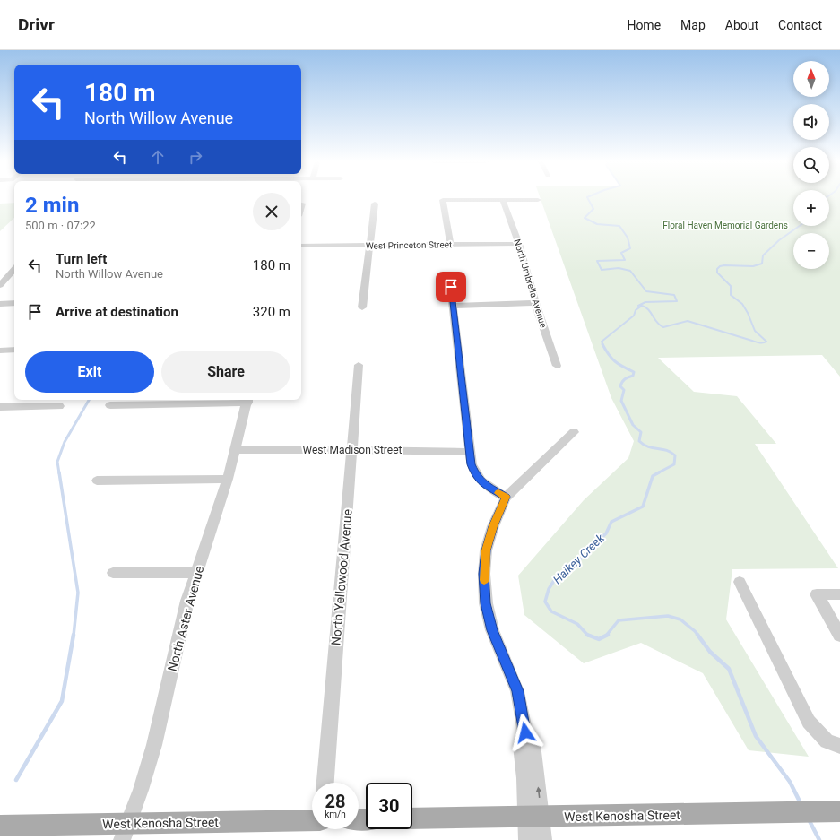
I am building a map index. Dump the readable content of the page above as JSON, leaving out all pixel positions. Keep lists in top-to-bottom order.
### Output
{
  "streets": {
    "main road": ["West Kenosha Street"],
    "street": [
      "West Princeton Street",
      "North Umbrella Avenue",
      "West Madison Street",
      "North Yellowood Avenue",
      "North Aster Avenue"
    ]
  },
  "crossings": [
    ["West Princeton Street", "North Umbrella Avenue"],
    ["West Madison Street", "North Yellowood Avenue"],
    ["West Madison Street", "North Aster Avenue"],
    ["North Aster Avenue", "West Kenosha Street"]
  ],
  "water": ["Haikey Creek"],
  "parks": ["Floral Haven Memorial Gardens"],
  "north": "top",
  "page": {
    "header": "Drivr",
    "nav": [
      "Home",
      "Map",
      "About",
      "Contact"
    ],
    "map_buttons": ["+", "−"],
    "turn": ["180 m", "North Willow Avenue"],
    "heading": ["2 min", "500 m · 07:22"],
    "list": [
      {
        "name": "Turn left",
        "note": "North Willow Avenue",
        "value": "180 m"
      },
      {
        "name": "Arrive at destination",
        "value": "320 m"
      }
    ],
    "buttons": ["Exit", "Share"],
    "speed": "28 km/h",
    "limit": "30"
  }
}
